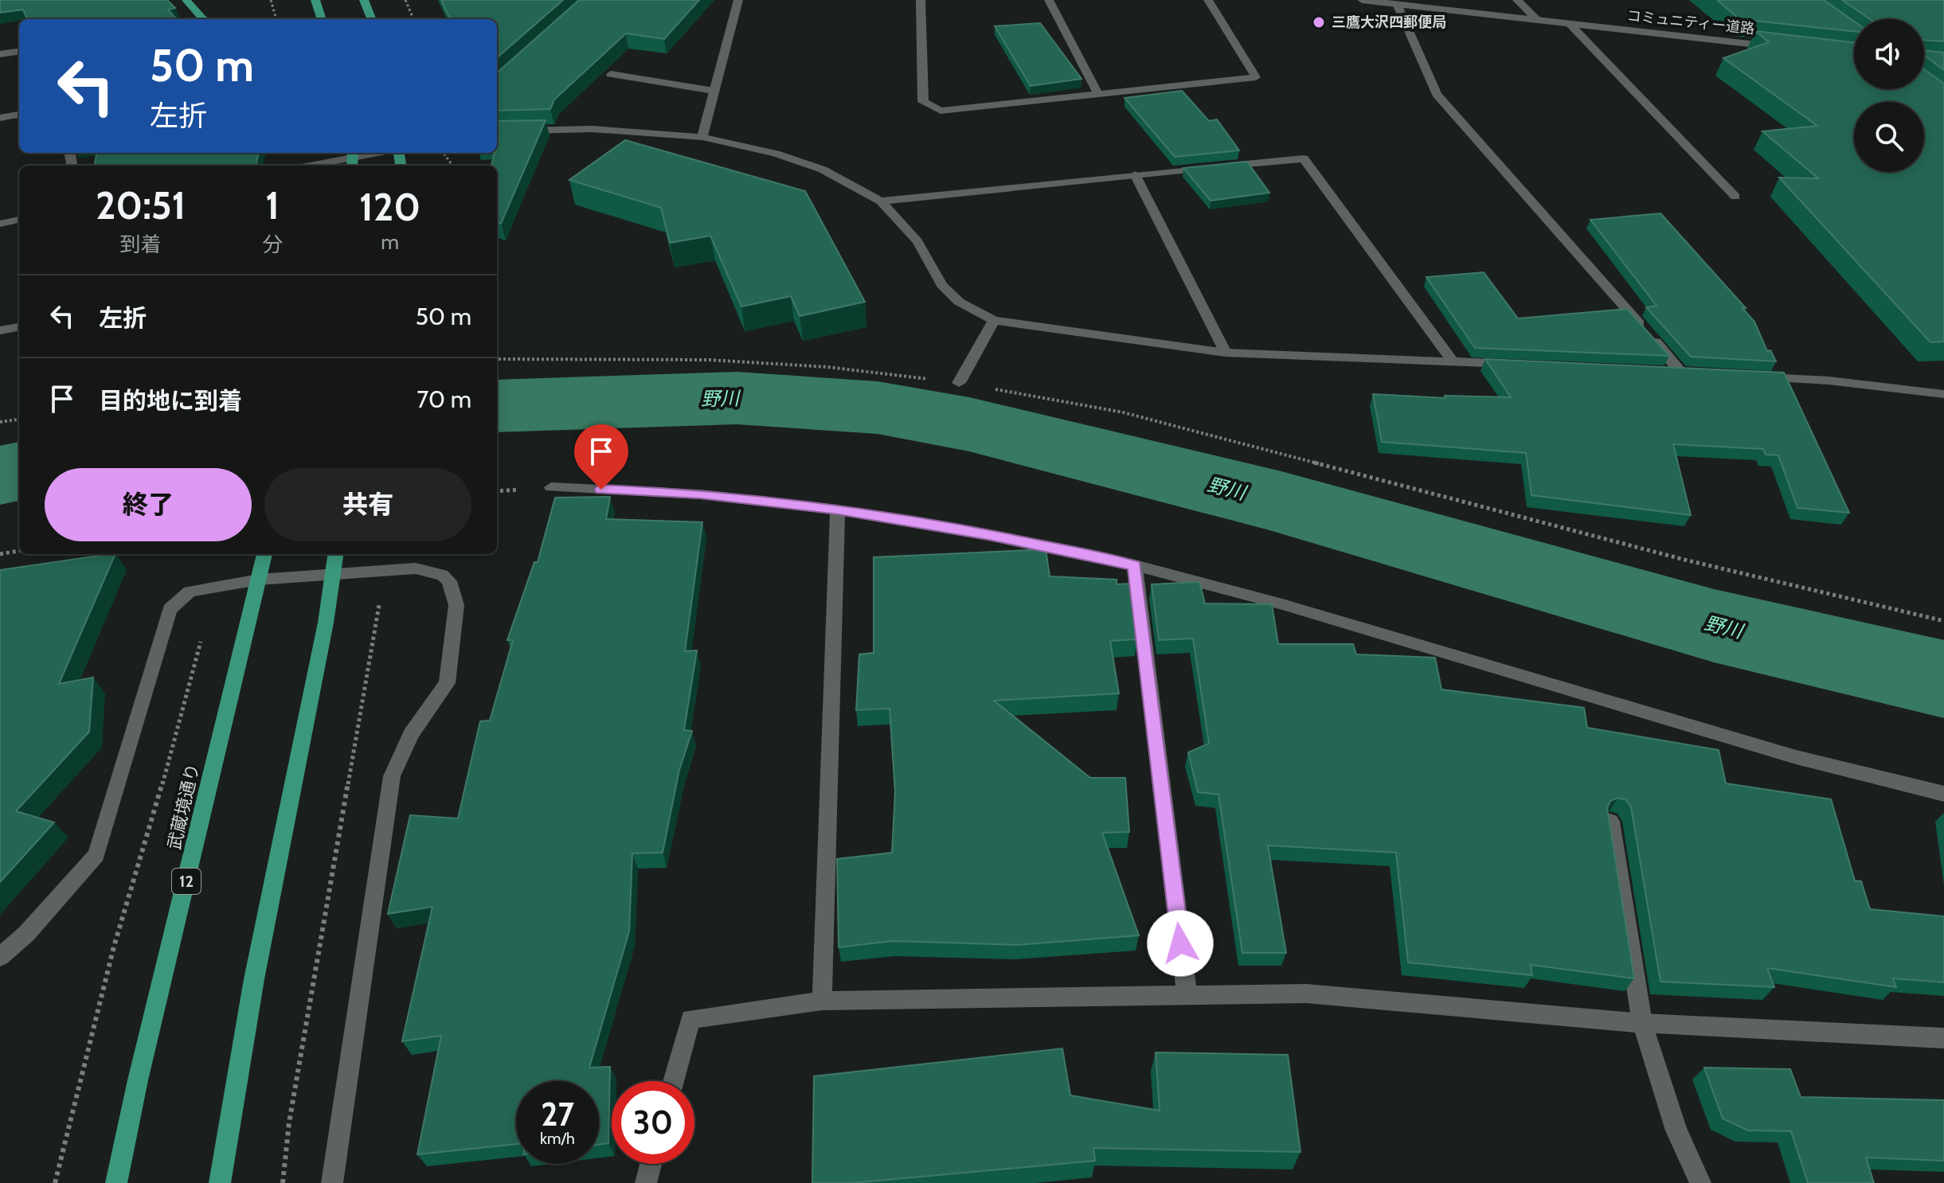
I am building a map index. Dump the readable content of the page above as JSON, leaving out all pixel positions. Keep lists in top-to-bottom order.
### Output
{
  "streets": {
    "main road": ["武蔵境通り", "12"],
    "street": ["コミュニティー道路"]
  },
  "water": ["野川"],
  "places": ["三鷹大沢四郵便局"],
  "page": {
    "turn": ["50 m", "左折"],
    "eta": [
      "20:51",
      "到着",
      "1",
      "分",
      "120",
      "m"
    ],
    "list": [
      {
        "name": "左折",
        "value": "50 m"
      },
      {
        "name": "目的地に到着",
        "value": "70 m"
      }
    ],
    "buttons": ["終了", "共有"],
    "speed": "27 km/h",
    "limit": "30"
  }
}
